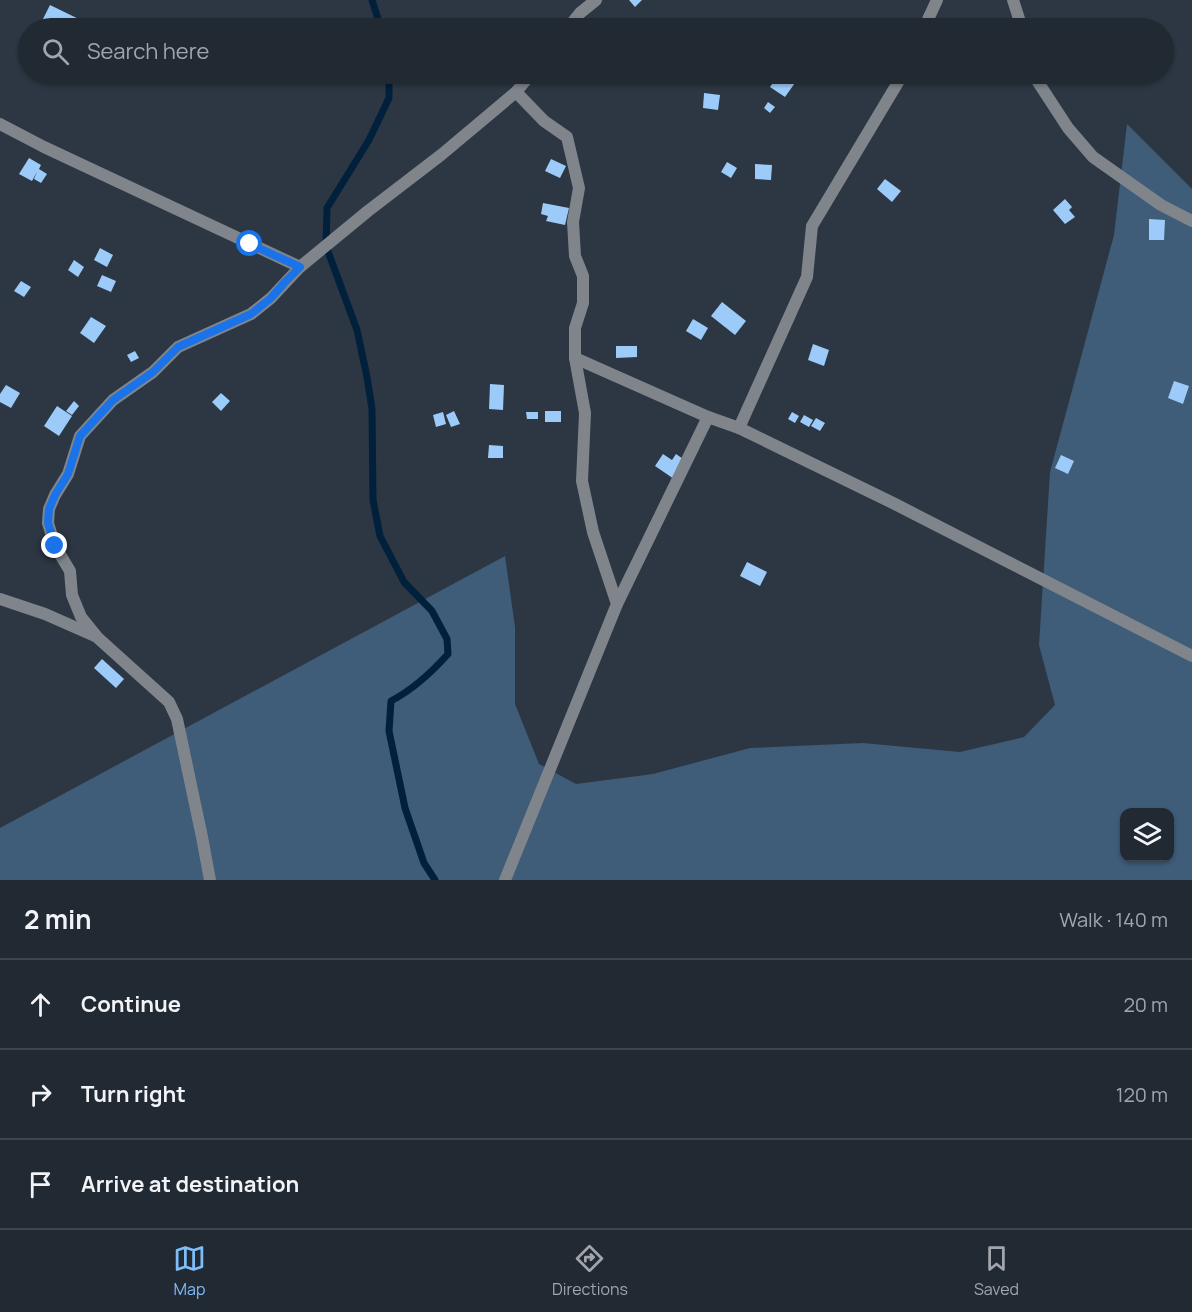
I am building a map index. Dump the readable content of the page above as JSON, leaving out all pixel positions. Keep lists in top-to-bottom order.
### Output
{
  "page": {
    "search": "Search here",
    "heading": ["2 min", "Walk · 140 m"],
    "list": [
      ["Continue", "20 m"],
      ["Turn right", "120 m"],
      "Arrive at destination"
    ],
    "nav": ["Map", "Directions", "Saved"]
  }
}
